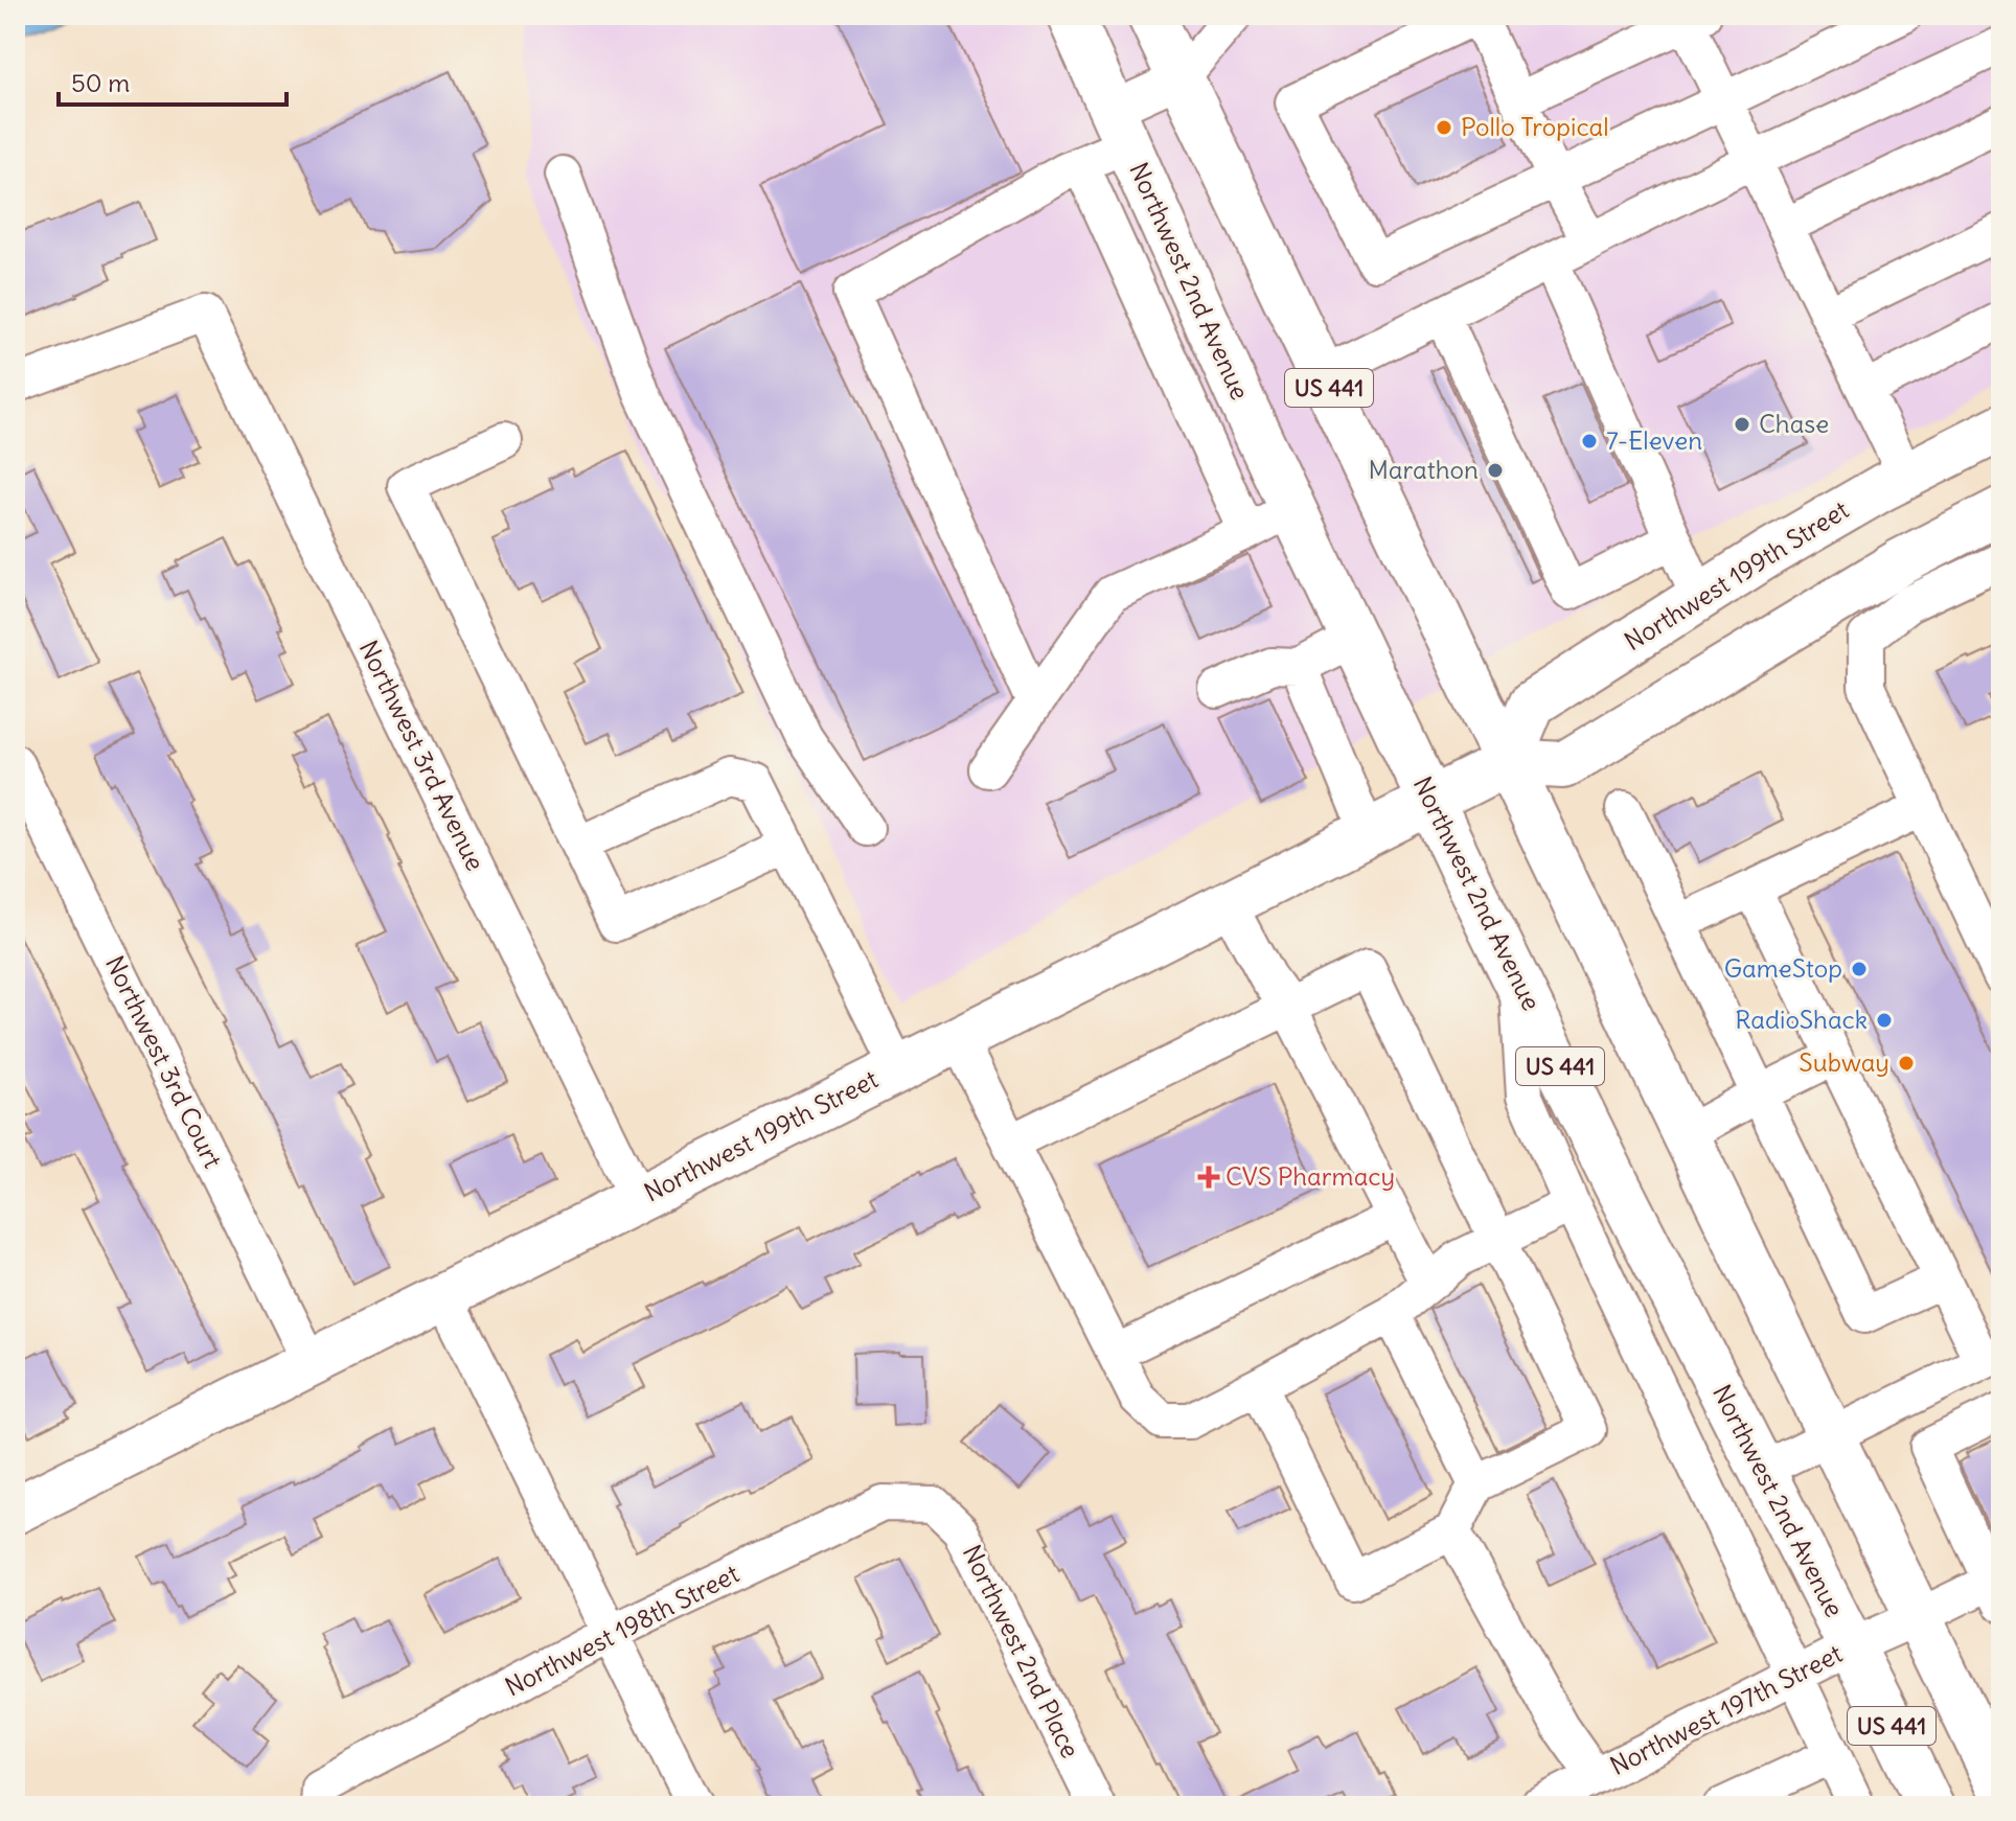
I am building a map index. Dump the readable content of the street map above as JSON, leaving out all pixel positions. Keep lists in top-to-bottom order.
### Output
{
  "streets": {
    "main road": ["Northwest 2nd Avenue", "US 441", "Northwest 199th Street"],
    "street": [
      "Northwest 3rd Avenue",
      "Northwest 3rd Court",
      "Northwest 198th Street",
      "Northwest 2nd Place",
      "Northwest 197th Street"
    ]
  },
  "crossings": [
    ["Northwest 2nd Avenue", "Northwest 199th Street"],
    ["Northwest 2nd Avenue", "Northwest 197th Street"],
    ["US 441", "Northwest 199th Street"],
    ["US 441", "Northwest 197th Street"],
    ["Northwest 199th Street", "Northwest 3rd Avenue"],
    ["Northwest 199th Street", "Northwest 3rd Court"],
    ["Northwest 198th Street", "Northwest 2nd Place"]
  ],
  "places": {
    "other": [
      "Pollo Tropical",
      "Chase",
      "7-Eleven",
      "Marathon",
      "GameStop",
      "RadioShack",
      "Subway"
    ],
    "health": ["CVS Pharmacy"]
  },
  "scale_bar": "50 m"
}
